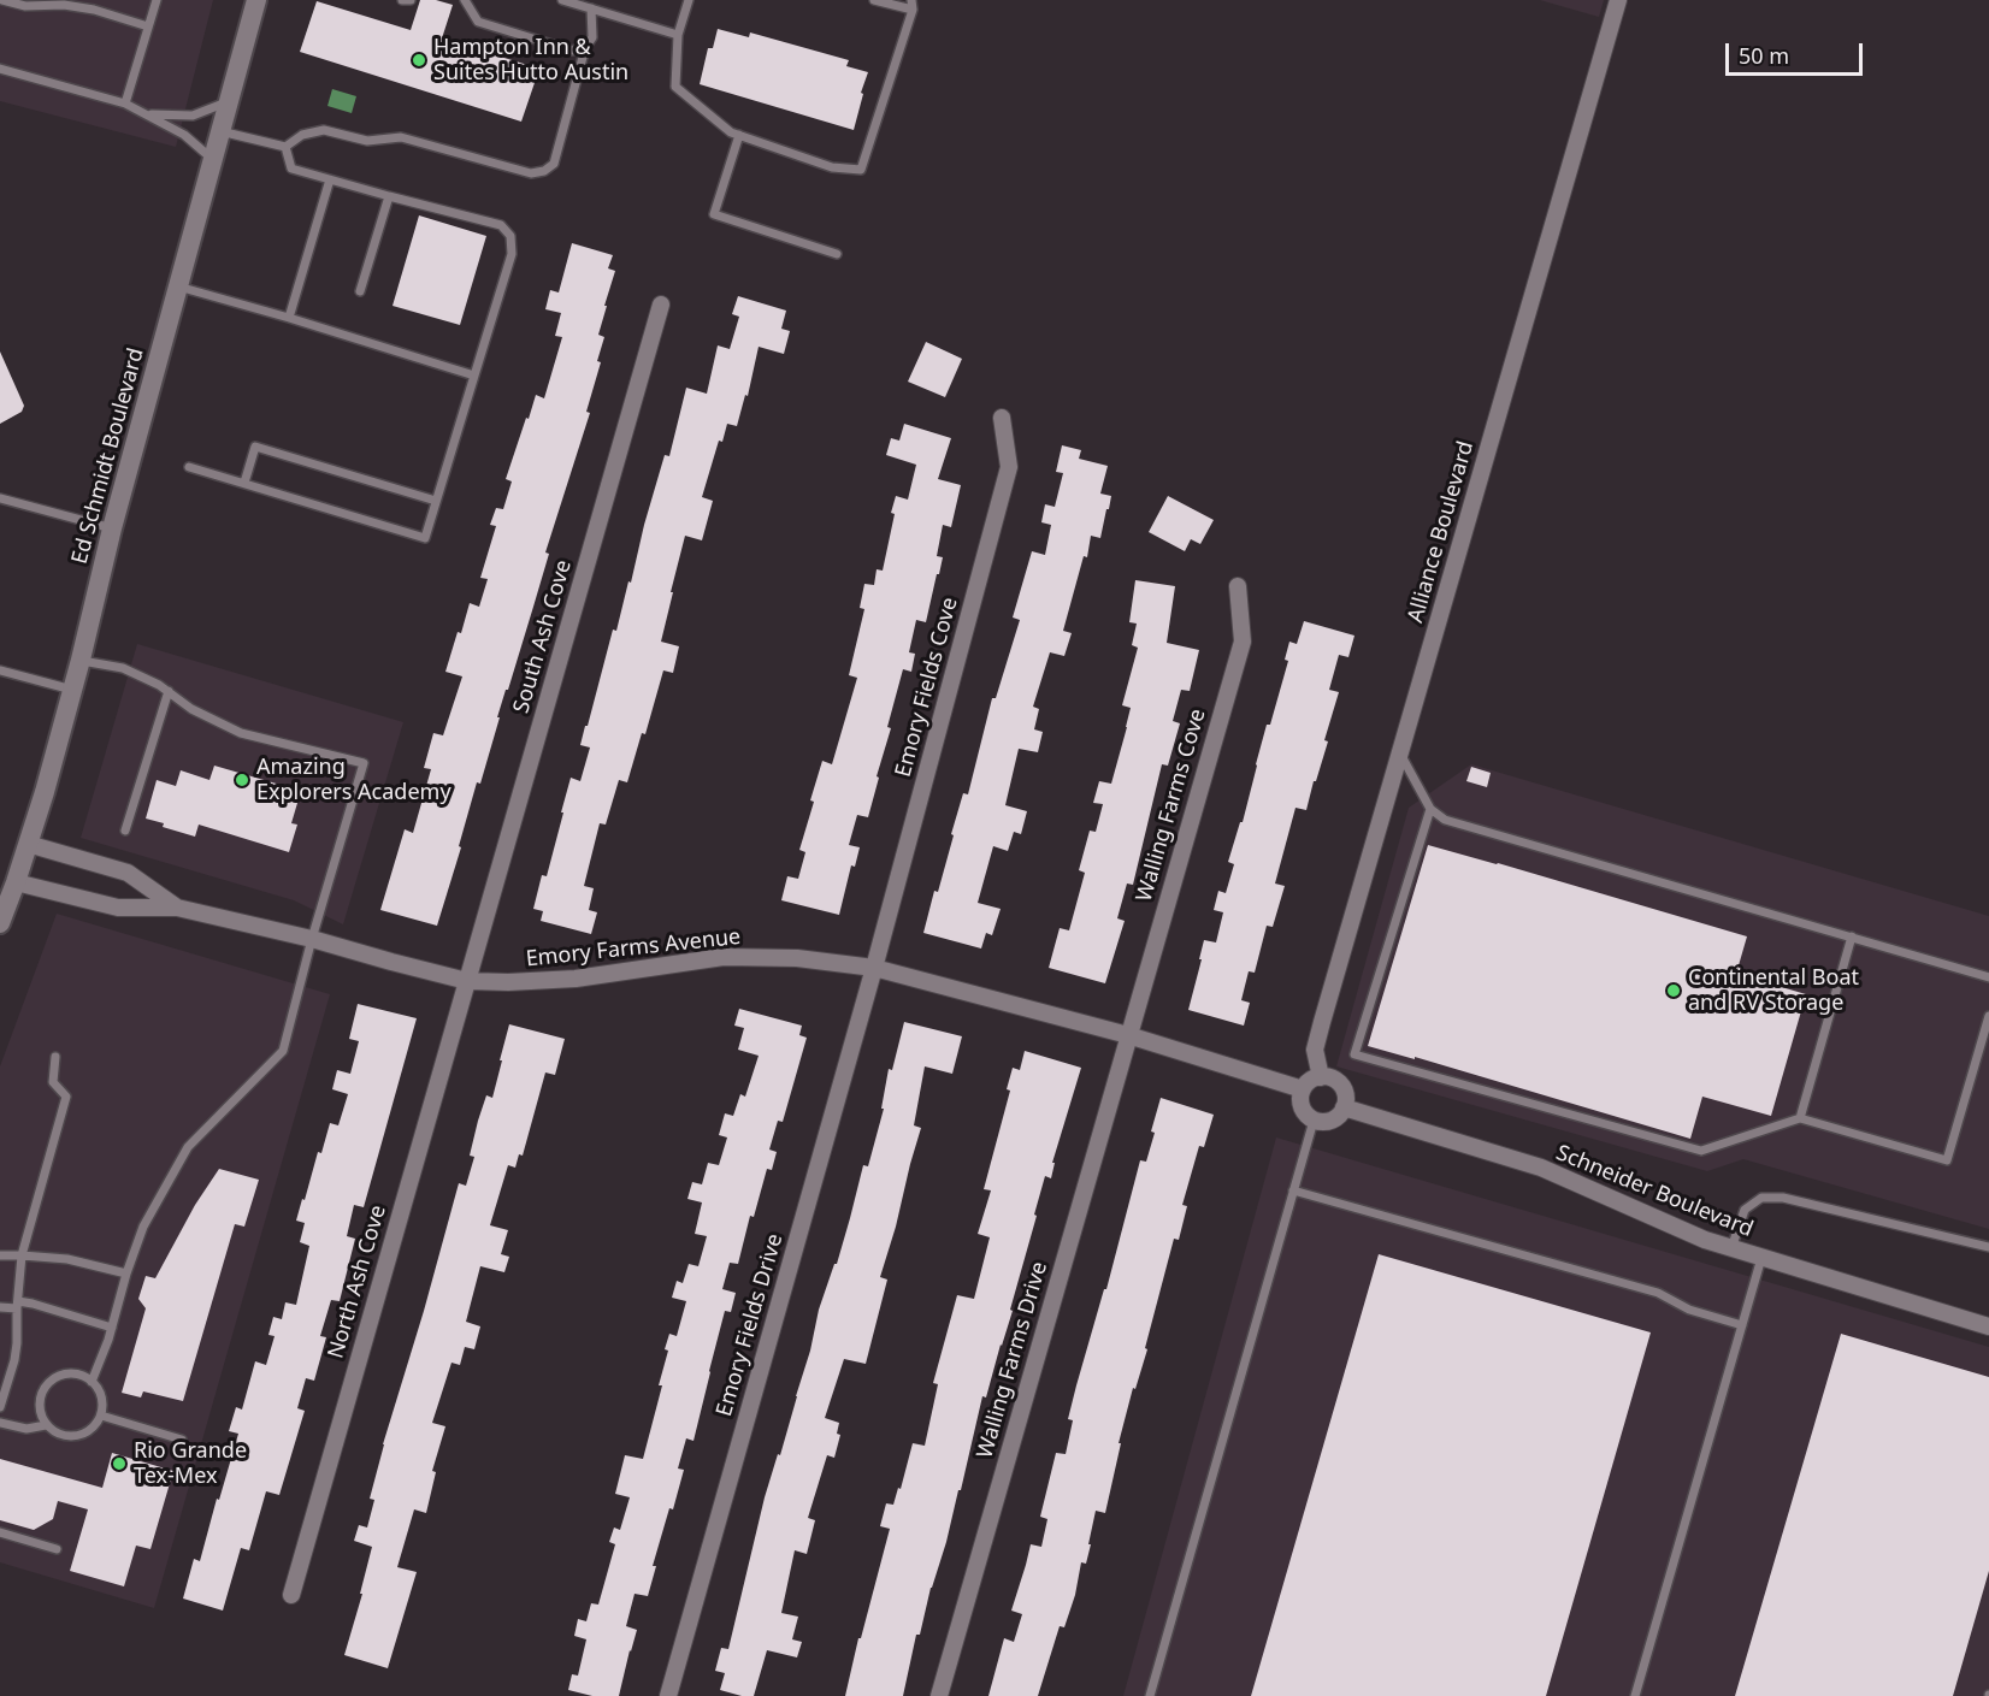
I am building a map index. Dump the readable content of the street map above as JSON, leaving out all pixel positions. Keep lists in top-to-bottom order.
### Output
{
  "streets": {
    "street": [
      "Ed Schmidt Boulevard",
      "Alliance Boulevard",
      "South Ash Cove",
      "Emory Fields Cove",
      "Walling Farms Cove",
      "Emory Farms Avenue",
      "Schneider Boulevard",
      "North Ash Cove",
      "Emory Fields Drive",
      "Walling Farms Drive"
    ]
  },
  "crossings": [
    ["Ed Schmidt Boulevard", "Emory Farms Avenue"],
    ["Alliance Boulevard", "Emory Farms Avenue"],
    ["Alliance Boulevard", "Schneider Boulevard"],
    ["South Ash Cove", "Emory Farms Avenue"],
    ["South Ash Cove", "North Ash Cove"],
    ["Emory Fields Cove", "Emory Farms Avenue"],
    ["Emory Fields Cove", "Emory Fields Drive"],
    ["Walling Farms Cove", "Emory Farms Avenue"],
    ["Walling Farms Cove", "Walling Farms Drive"],
    ["Emory Farms Avenue", "Schneider Boulevard"],
    ["Emory Farms Avenue", "North Ash Cove"],
    ["Emory Farms Avenue", "Emory Fields Drive"],
    ["Emory Farms Avenue", "Walling Farms Drive"]
  ],
  "places": [
    "Hampton Inn & Suites Hutto Austin",
    "Amazing Explorers Academy",
    "Continental Boat and RV Storage",
    "Rio Grande Tex-Mex"
  ],
  "scale_bar": "50 m"
}
